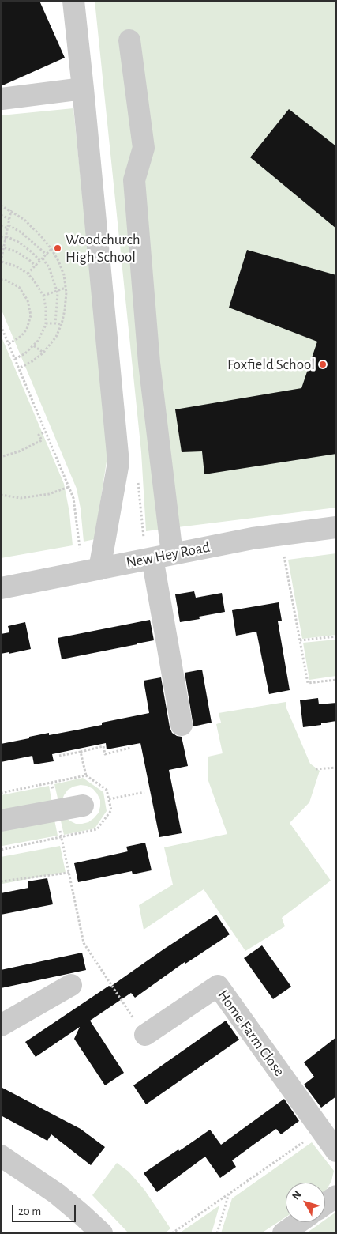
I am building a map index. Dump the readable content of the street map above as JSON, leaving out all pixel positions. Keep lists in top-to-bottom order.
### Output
{
  "streets": {
    "street": ["New Hey Road", "Home Farm Close"]
  },
  "places": ["Woodchurch High School", "Foxfield School"],
  "scale_bar": "20 m",
  "north": "top left"
}
